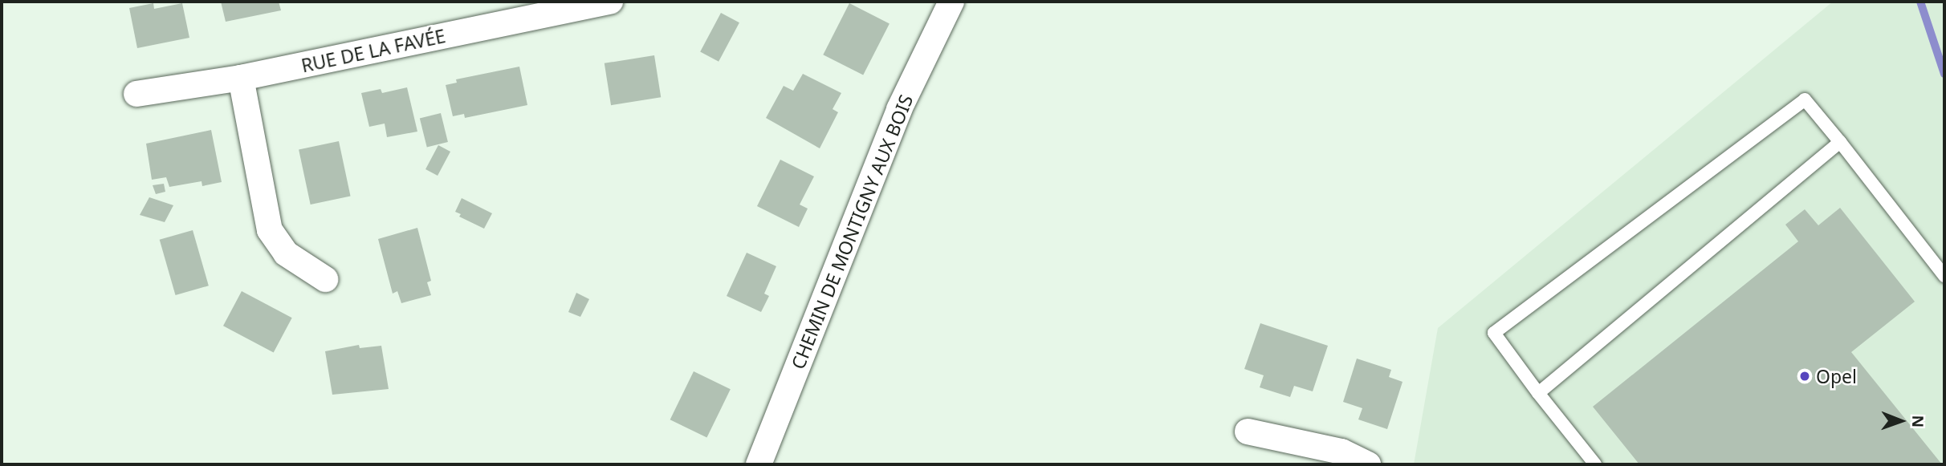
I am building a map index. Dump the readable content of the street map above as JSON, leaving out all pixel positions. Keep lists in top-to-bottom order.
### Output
{
  "streets": {
    "street": ["RUE DE LA FAVÉE", "CHEMIN DE MONTIGNY AUX BOIS"]
  },
  "places": ["Opel"],
  "north": "right"
}
